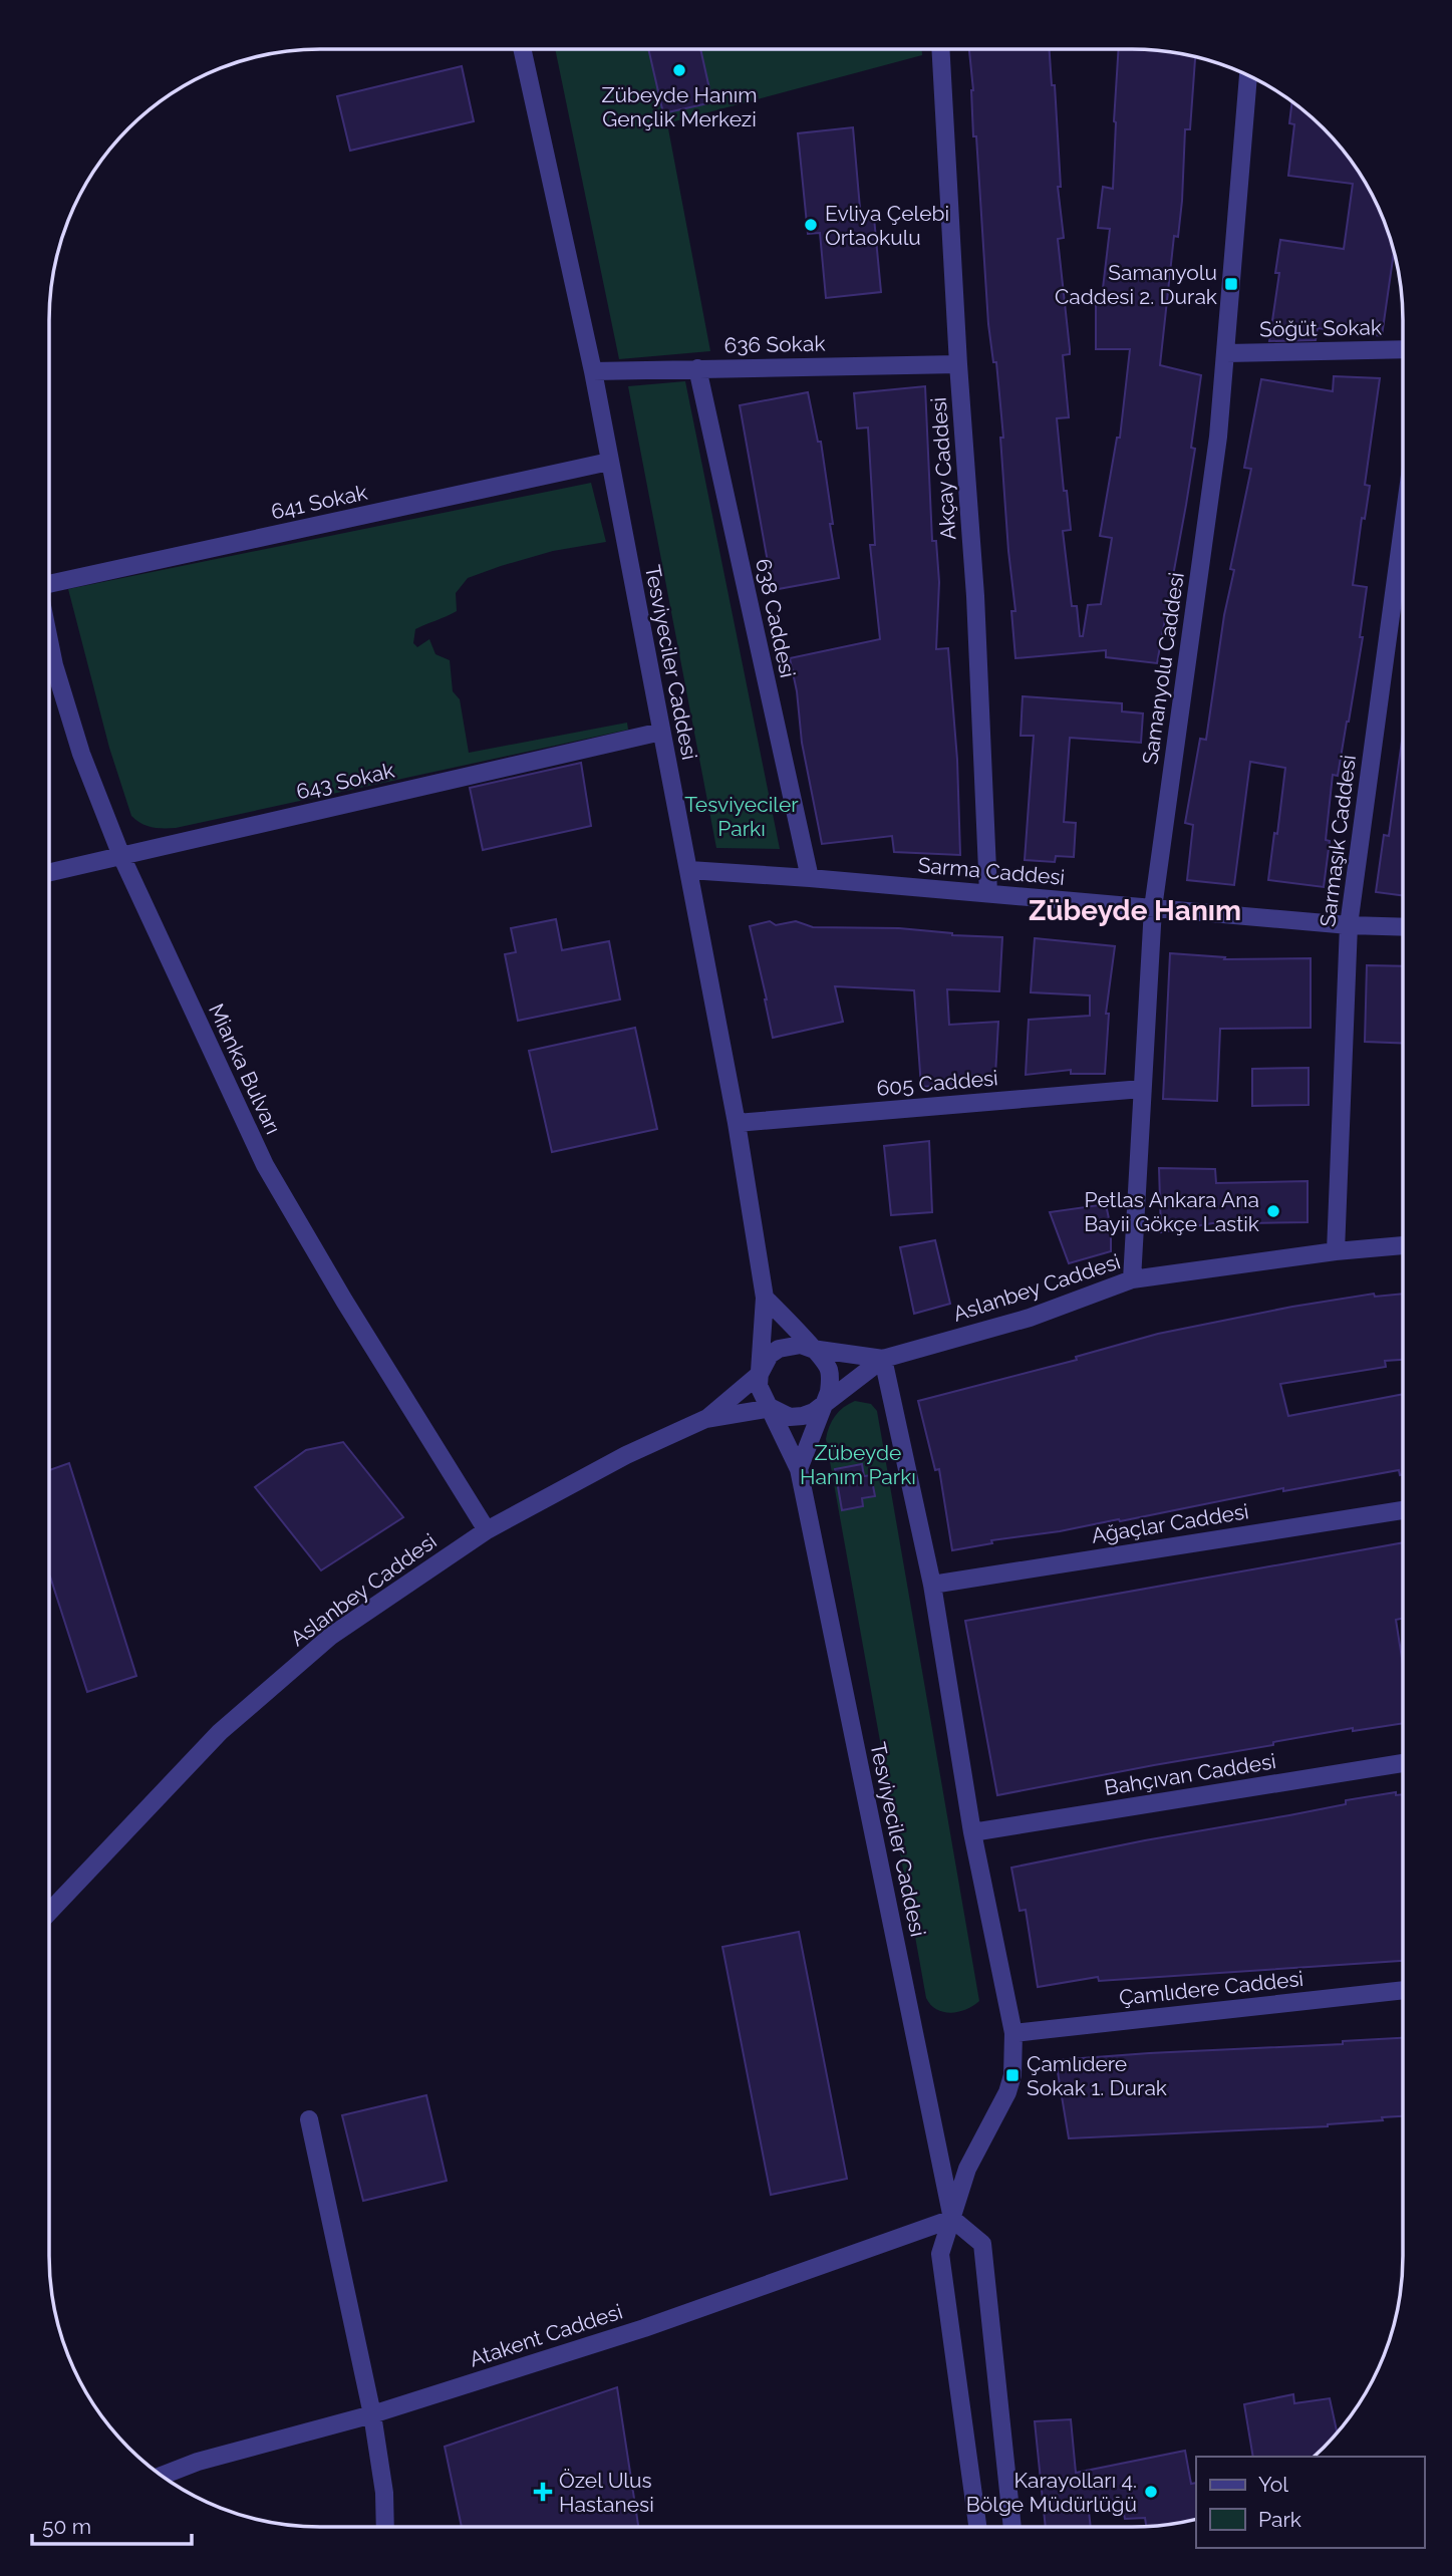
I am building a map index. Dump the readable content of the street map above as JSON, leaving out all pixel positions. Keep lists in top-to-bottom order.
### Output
{
  "streets": {
    "street": [
      "Söğüt Sokak",
      "636 Sokak",
      "Akçay Caddesi",
      "641 Sokak",
      "638 Caddesi",
      "Tesviyeciler Caddesi",
      "Samanyolu Caddesi",
      "643 Sokak",
      "Sarmaşık Caddesi",
      "Sarma Caddesi",
      "Mianka Bulvarı",
      "605 Caddesi",
      "Aslanbey Caddesi",
      "Ağaçlar Caddesi",
      "Bahçıvan Caddesi",
      "Çamlıdere Caddesi",
      "Atakent Caddesi"
    ]
  },
  "crossings": [
    ["Söğüt Sokak", "Samanyolu Caddesi"],
    ["636 Sokak", "Akçay Caddesi"],
    ["636 Sokak", "638 Caddesi"],
    ["636 Sokak", "Tesviyeciler Caddesi"],
    ["Akçay Caddesi", "Sarma Caddesi"],
    ["641 Sokak", "Tesviyeciler Caddesi"],
    ["638 Caddesi", "Sarma Caddesi"],
    ["Tesviyeciler Caddesi", "643 Sokak"],
    ["Tesviyeciler Caddesi", "Sarma Caddesi"],
    ["Tesviyeciler Caddesi", "605 Caddesi"],
    ["Tesviyeciler Caddesi", "Atakent Caddesi"],
    ["Samanyolu Caddesi", "Sarma Caddesi"],
    ["Samanyolu Caddesi", "605 Caddesi"],
    ["Samanyolu Caddesi", "Aslanbey Caddesi"],
    ["643 Sokak", "Mianka Bulvarı"],
    ["Sarmaşık Caddesi", "Sarma Caddesi"],
    ["Sarmaşık Caddesi", "Aslanbey Caddesi"],
    ["Mianka Bulvarı", "Aslanbey Caddesi"]
  ],
  "districts": ["Zübeyde Hanım"],
  "parks": ["Tesviyeciler Parkı", "Zübeyde Hanım Parkı"],
  "places": {
    "other": [
      "Zübeyde Hanım Gençlik Merkezi",
      "Evliya Çelebi Ortaokulu",
      "Petlas Ankara Ana Bayii Gökçe Lastik",
      "Karayolları 4. Bölge Müdürlüğü"
    ],
    "transit": ["Samanyolu Caddesi 2. Durak", "Çamlıdere Sokak 1. Durak"],
    "health": ["Özel Ulus Hastanesi"]
  },
  "legend": ["Yol", "Park"],
  "scale_bar": "50 m"
}
